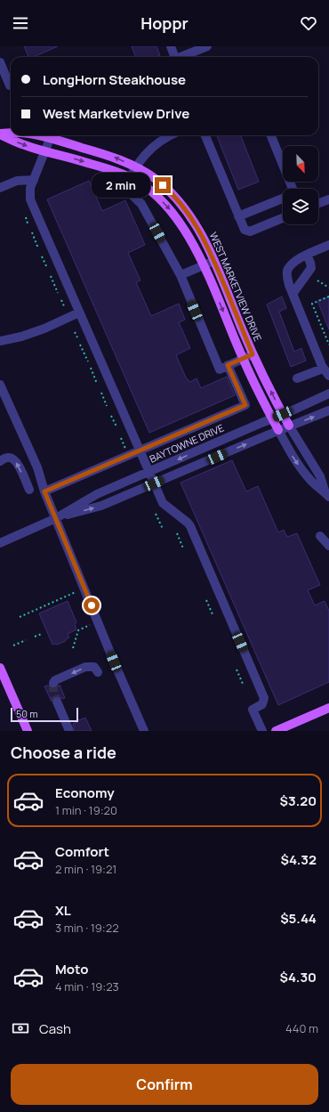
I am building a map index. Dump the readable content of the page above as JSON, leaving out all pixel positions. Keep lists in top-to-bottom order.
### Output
{
  "streets": {
    "main road": ["WEST MARKETVIEW DRIVE"],
    "street": ["BAYTOWNE DRIVE"]
  },
  "crossings": [
    ["WEST MARKETVIEW DRIVE", "BAYTOWNE DRIVE"]
  ],
  "scale_bar": "50 m",
  "north": "bottom right",
  "page": {
    "header": "Hoppr",
    "banner": ["LongHorn Steakhouse", "West Marketview Drive"],
    "bubble": "2 min",
    "scale": "50 m",
    "heading": "Choose a ride",
    "list": [
      {
        "name": "Economy",
        "note": "1 min · 19:20",
        "value": "$3.20"
      },
      {
        "name": "Comfort",
        "note": "2 min · 19:21",
        "value": "$4.32"
      },
      {
        "name": "XL",
        "note": "3 min · 19:22",
        "value": "$5.44"
      },
      {
        "name": "Moto",
        "note": "4 min · 19:23",
        "value": "$4.30"
      }
    ],
    "pay": ["Cash", "440 m"],
    "buttons": "Confirm"
  }
}
